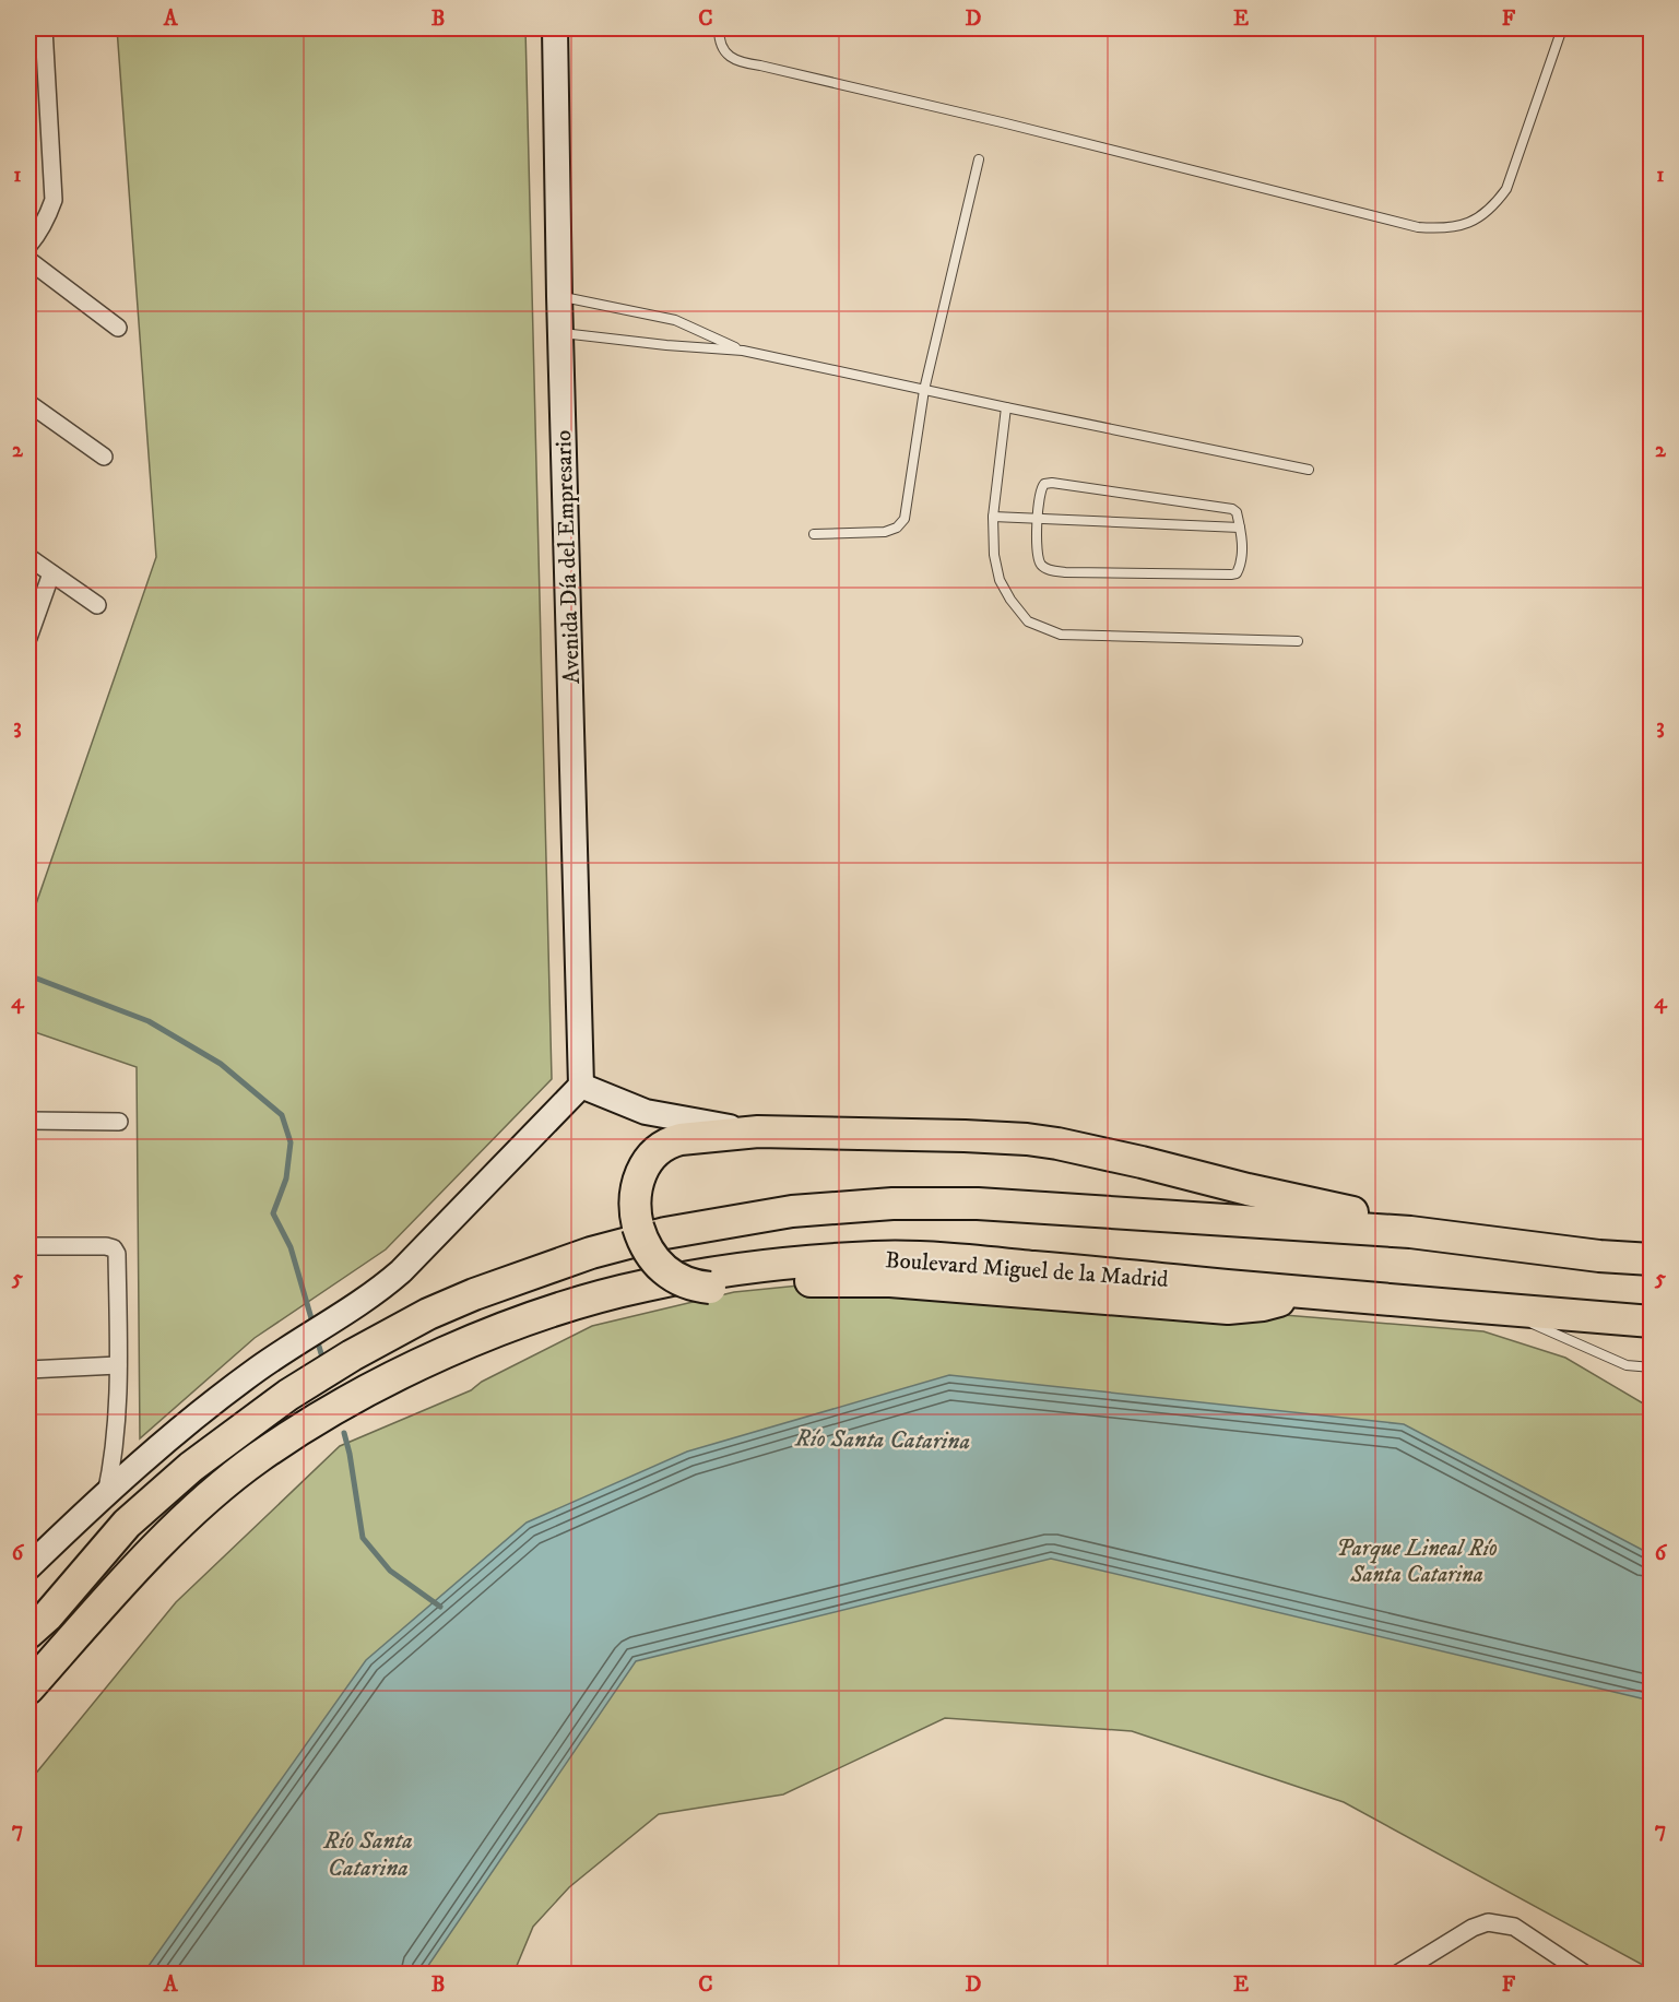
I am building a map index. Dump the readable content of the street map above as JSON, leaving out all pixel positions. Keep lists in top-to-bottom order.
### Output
{
  "streets": {
    "highway": ["Boulevard Miguel de la Madrid"],
    "street": ["Avenida Día del Empresario"]
  },
  "water": ["Río Santa Catarina"],
  "parks": ["Parque Lineal Río Santa Catarina"],
  "grid": {
    "columns": [
      "A",
      "B",
      "C",
      "D",
      "E",
      "F"
    ],
    "rows": [
      "1",
      "2",
      "3",
      "4",
      "5",
      "6",
      "7"
    ]
  }
}
